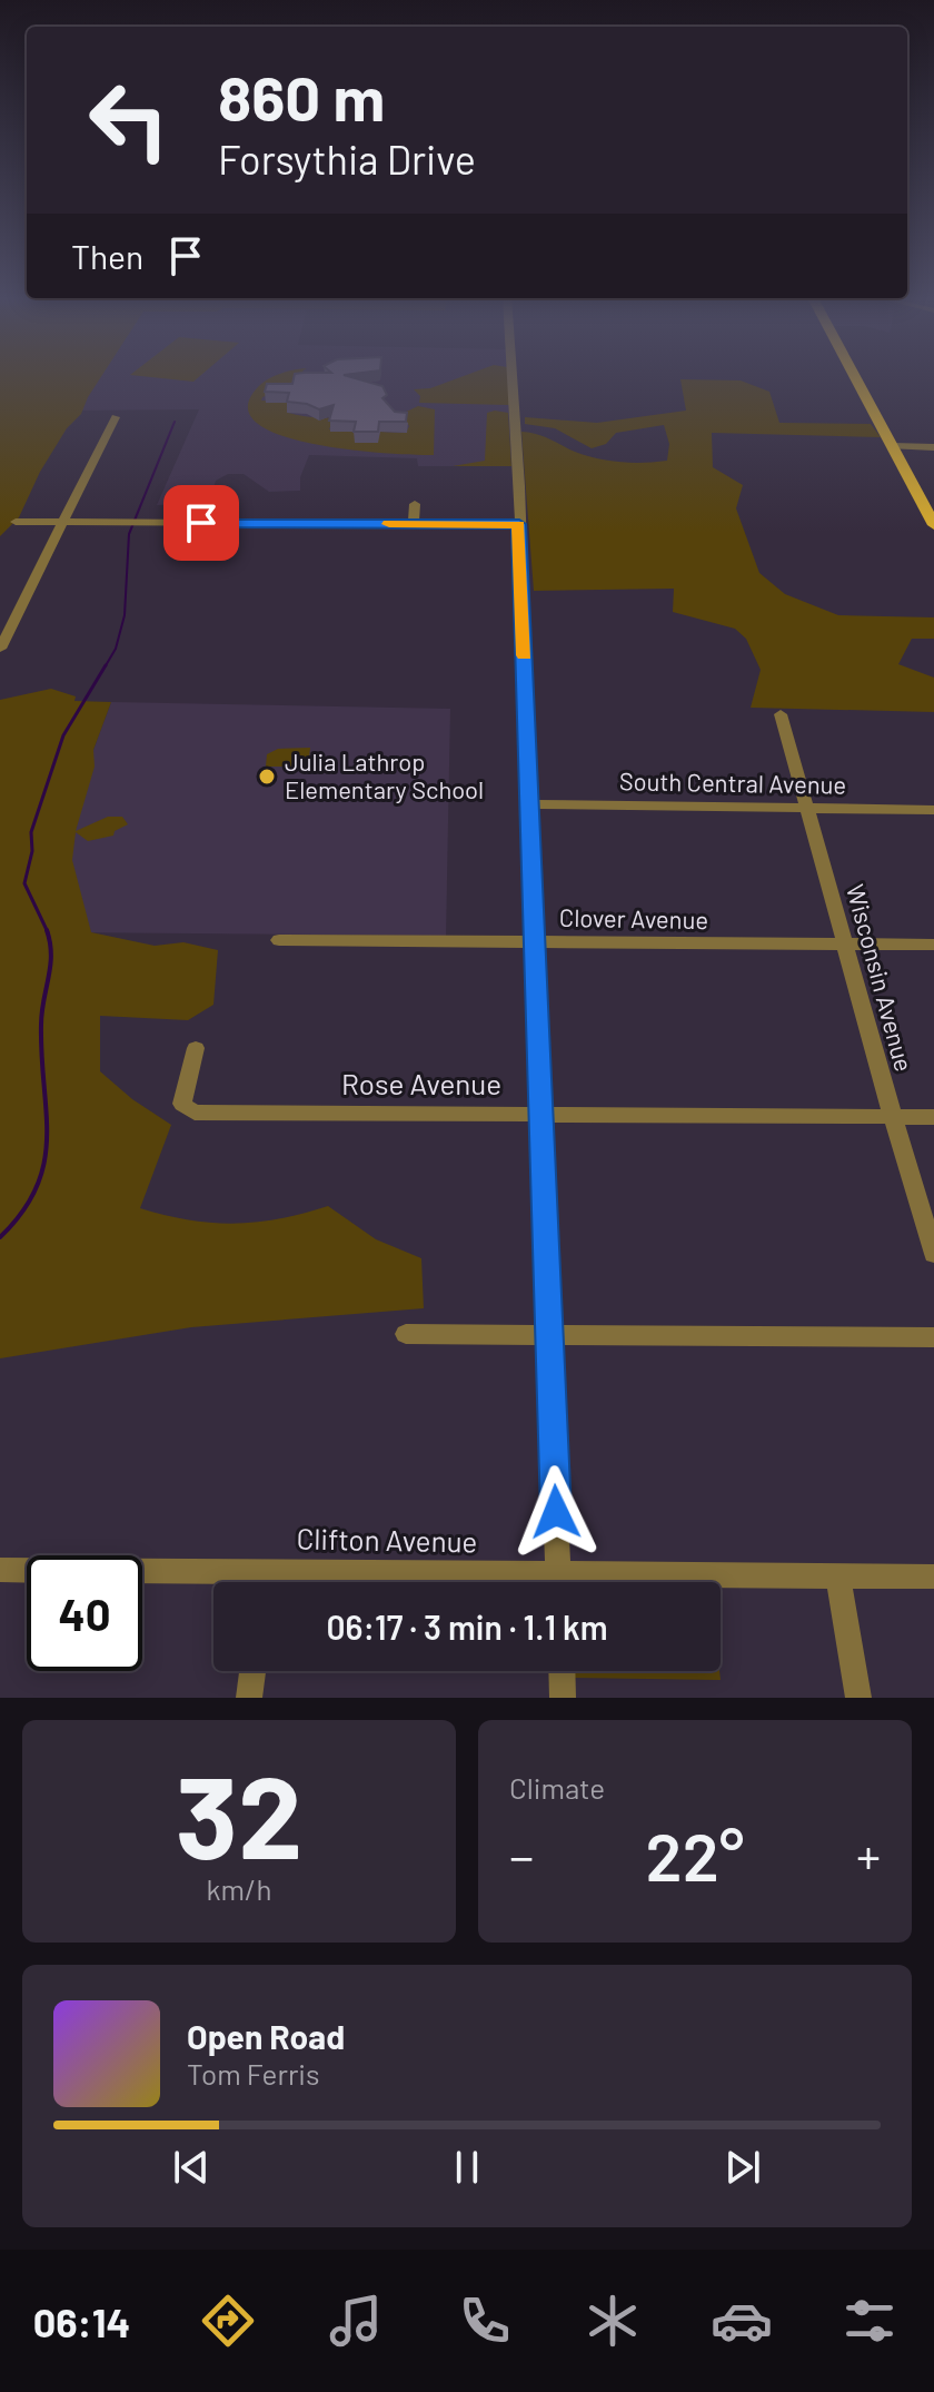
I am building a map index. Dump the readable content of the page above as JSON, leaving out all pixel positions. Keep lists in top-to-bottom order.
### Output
{
  "streets": {
    "street": [
      "South Central Avenue",
      "Clover Avenue",
      "Wisconsin Avenue",
      "Rose Avenue",
      "Clifton Avenue"
    ]
  },
  "crossings": [
    ["South Central Avenue", "Wisconsin Avenue"],
    ["Clover Avenue", "Wisconsin Avenue"],
    ["Wisconsin Avenue", "Rose Avenue"]
  ],
  "places": ["Julia Lathrop Elementary School"],
  "page": {
    "turn": ["860 m", "Forsythia Drive"],
    "then": "Then",
    "limit": "40",
    "trip": "06:17 · 3 min · 1.1 km",
    "tile": [
      ["32", "km/h"],
      "Climate"
    ],
    "heat": ["−", "22°", "+"],
    "song": ["Open Road", "Tom Ferris"],
    "tabs": "06:14"
  }
}
